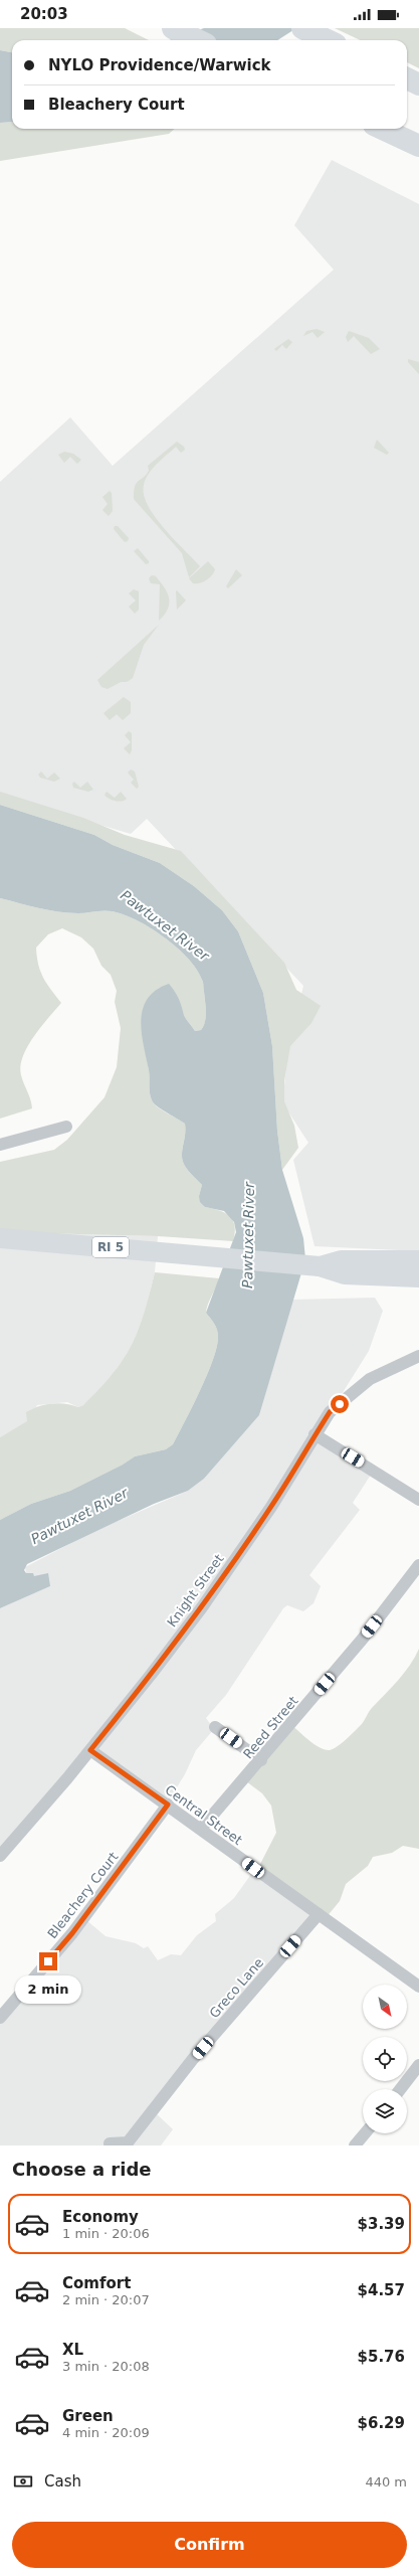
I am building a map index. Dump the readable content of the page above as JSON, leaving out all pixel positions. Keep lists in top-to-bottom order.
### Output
{
  "streets": {
    "main road": ["RI 5"],
    "street": [
      "Knight Street",
      "Reed Street",
      "Central Street",
      "Bleachery Court",
      "Greco Lane"
    ]
  },
  "crossings": [
    ["Knight Street", "Central Street"],
    ["Reed Street", "Central Street"],
    ["Central Street", "Bleachery Court"],
    ["Central Street", "Greco Lane"]
  ],
  "water": ["Pawtuxet River"],
  "north": "bottom right",
  "page": {
    "status": "20:03",
    "banner": ["NYLO Providence/Warwick", "Bleachery Court"],
    "bubble": "2 min",
    "heading": "Choose a ride",
    "list": [
      {
        "name": "Economy",
        "note": "1 min · 20:06",
        "value": "$3.39"
      },
      {
        "name": "Comfort",
        "note": "2 min · 20:07",
        "value": "$4.57"
      },
      {
        "name": "XL",
        "note": "3 min · 20:08",
        "value": "$5.76"
      },
      {
        "name": "Green",
        "note": "4 min · 20:09",
        "value": "$6.29"
      }
    ],
    "pay": ["Cash", "440 m"],
    "buttons": "Confirm"
  }
}
